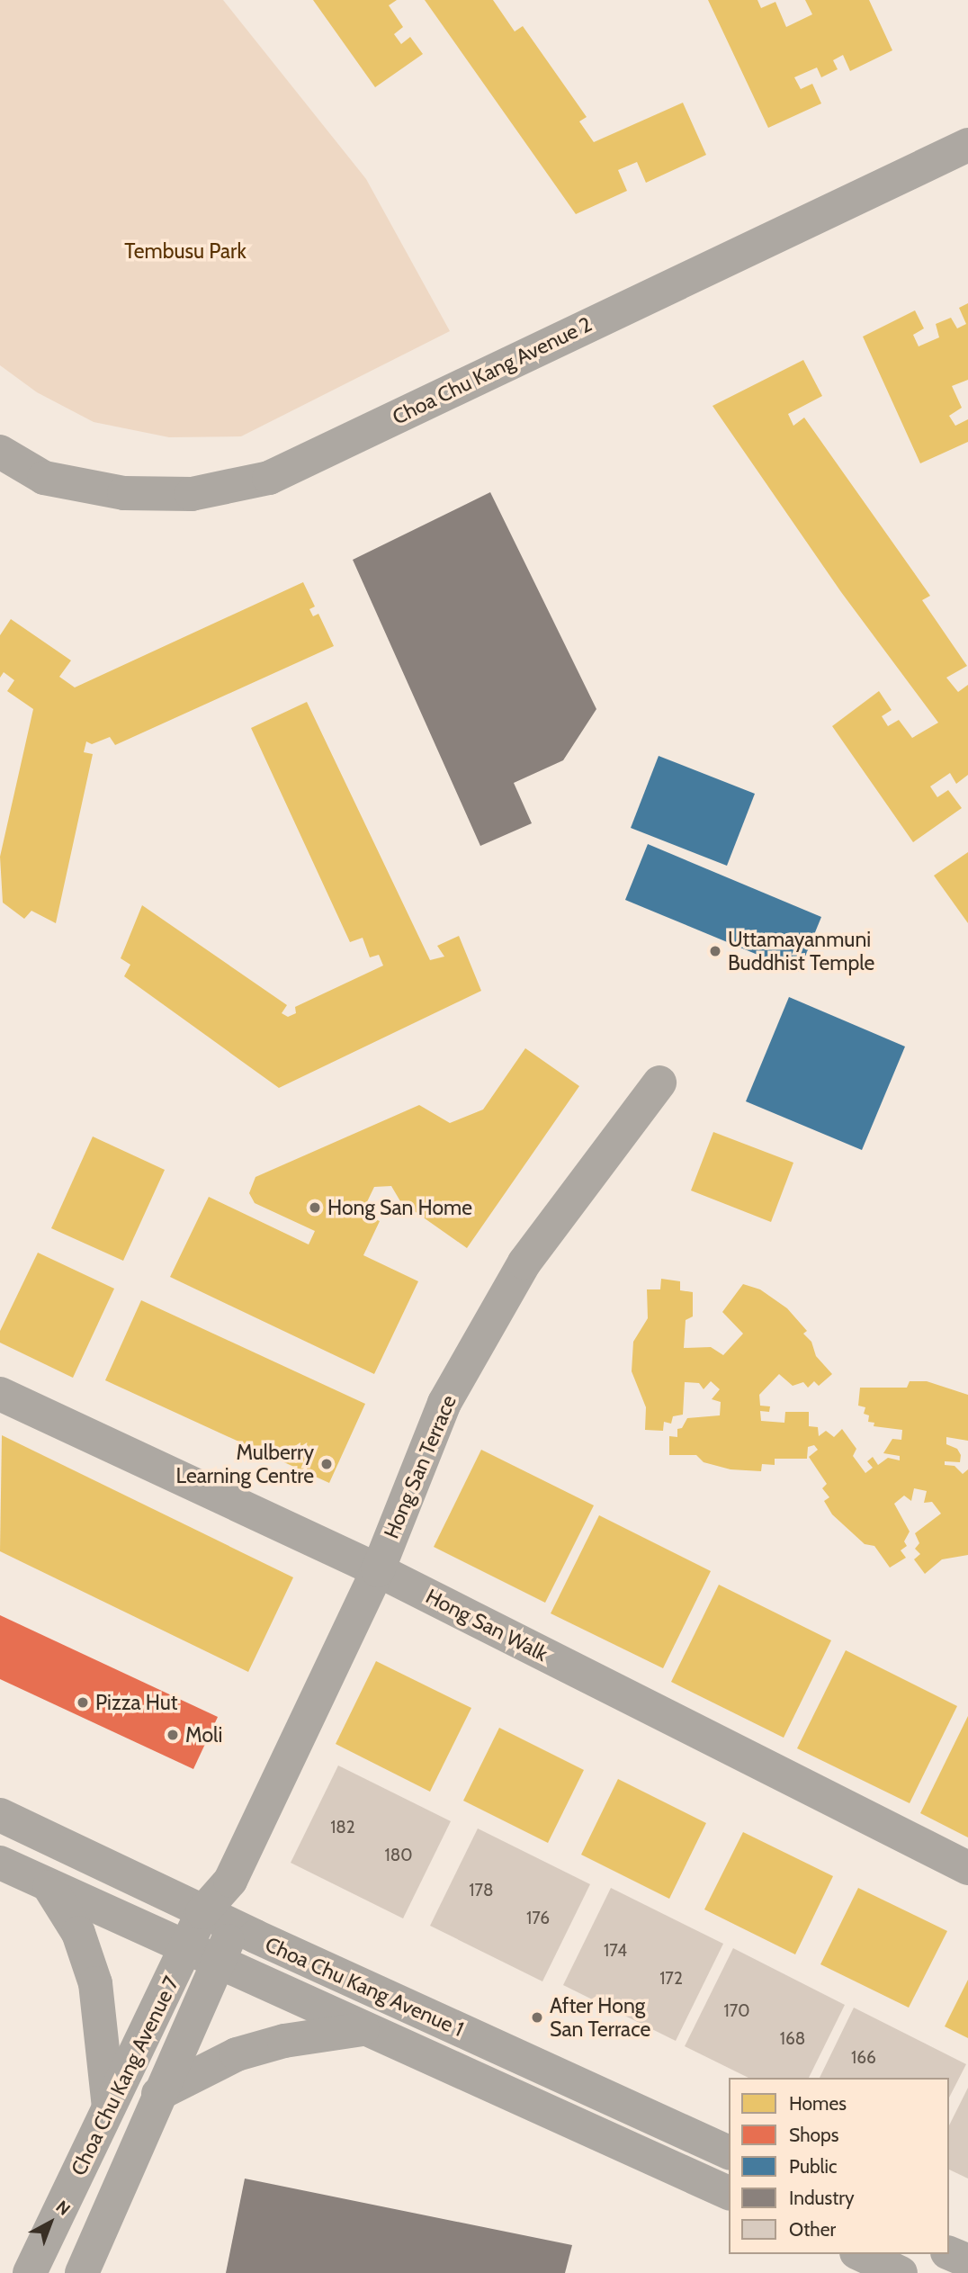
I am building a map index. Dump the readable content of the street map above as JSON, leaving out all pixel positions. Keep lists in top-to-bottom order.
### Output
{
  "streets": {
    "street": [
      "Choa Chu Kang Avenue 2",
      "Hong San Terrace",
      "Hong San Walk",
      "Choa Chu Kang Avenue 1",
      "Choa Chu Kang Avenue 7"
    ]
  },
  "crossings": [
    ["Hong San Terrace", "Hong San Walk"],
    ["Hong San Terrace", "Choa Chu Kang Avenue 1"],
    ["Hong San Terrace", "Choa Chu Kang Avenue 7"],
    ["Choa Chu Kang Avenue 1", "Choa Chu Kang Avenue 7"]
  ],
  "parks": ["Tembusu Park"],
  "places": [
    "Uttamayanmuni Buddhist Temple",
    "Hong San Home",
    "Mulberry Learning Centre",
    "Pizza Hut",
    "Moli",
    "After Hong San Terrace"
  ],
  "house_numbers": [
    "182",
    "180",
    "178",
    "176",
    "174",
    "172",
    "170",
    "168",
    "166"
  ],
  "legend": [
    "Homes",
    "Shops",
    "Public",
    "Industry",
    "Other"
  ],
  "north": "top right"
}
